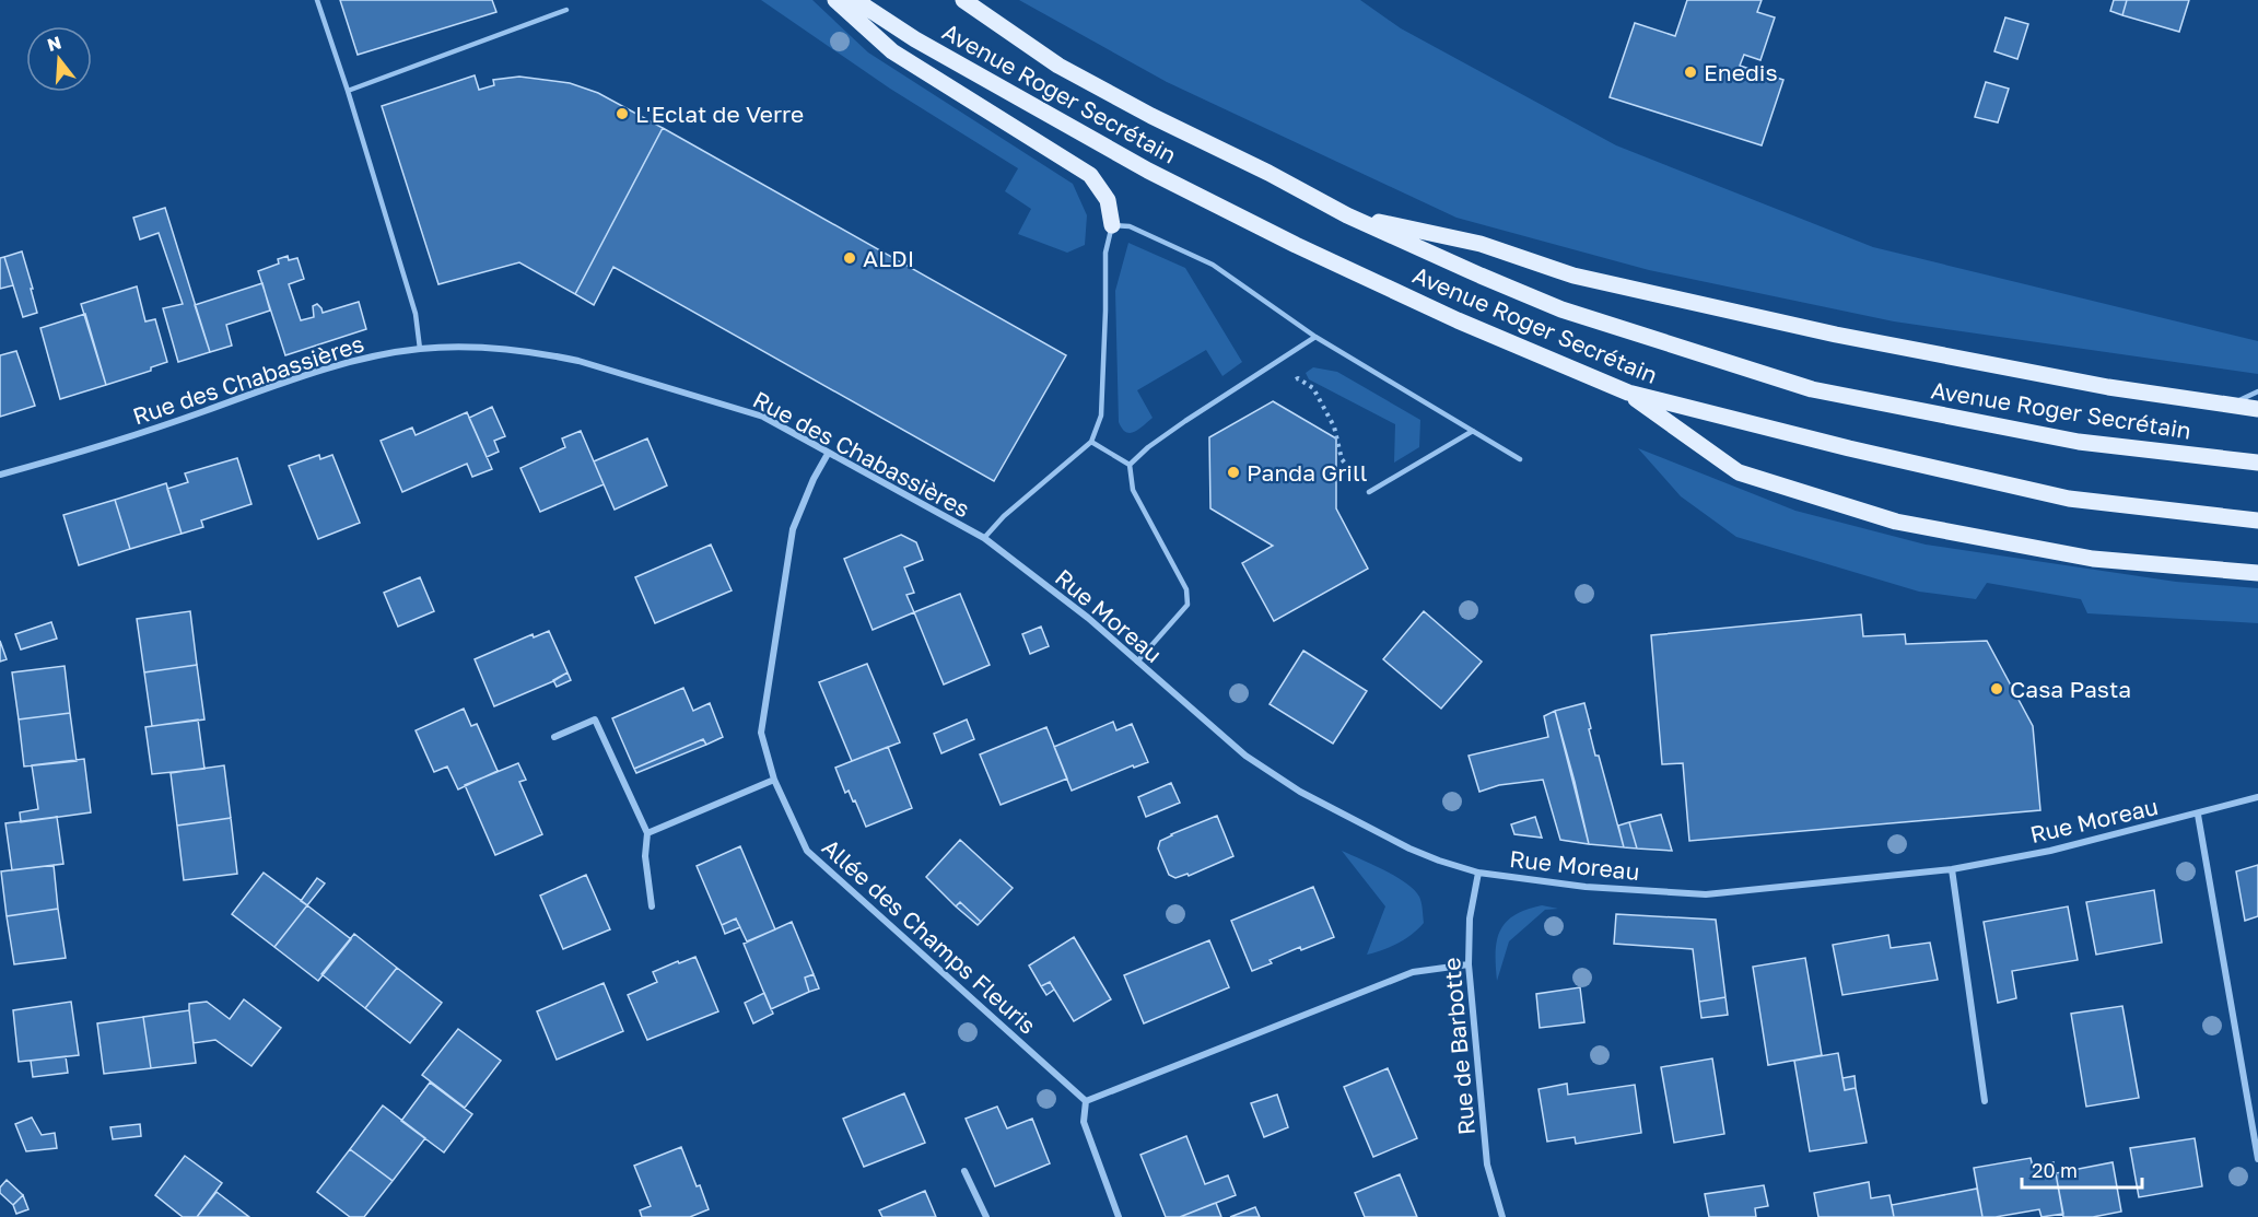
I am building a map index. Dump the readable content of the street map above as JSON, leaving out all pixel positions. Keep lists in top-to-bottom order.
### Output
{
  "streets": {
    "main road": ["Avenue Roger Secrétain"],
    "street": [
      "Rue des Chabassières",
      "Rue Moreau",
      "Allée des Champs Fleuris",
      "Rue de Barbotte"
    ]
  },
  "crossings": [
    ["Rue des Chabassières", "Rue Moreau"],
    ["Rue des Chabassières", "Allée des Champs Fleuris"],
    ["Rue Moreau", "Rue de Barbotte"]
  ],
  "places": [
    "Enedis",
    "L'Eclat de Verre",
    "ALDI",
    "Panda Grill",
    "Casa Pasta"
  ],
  "scale_bar": "20 m",
  "north": "top"
}
